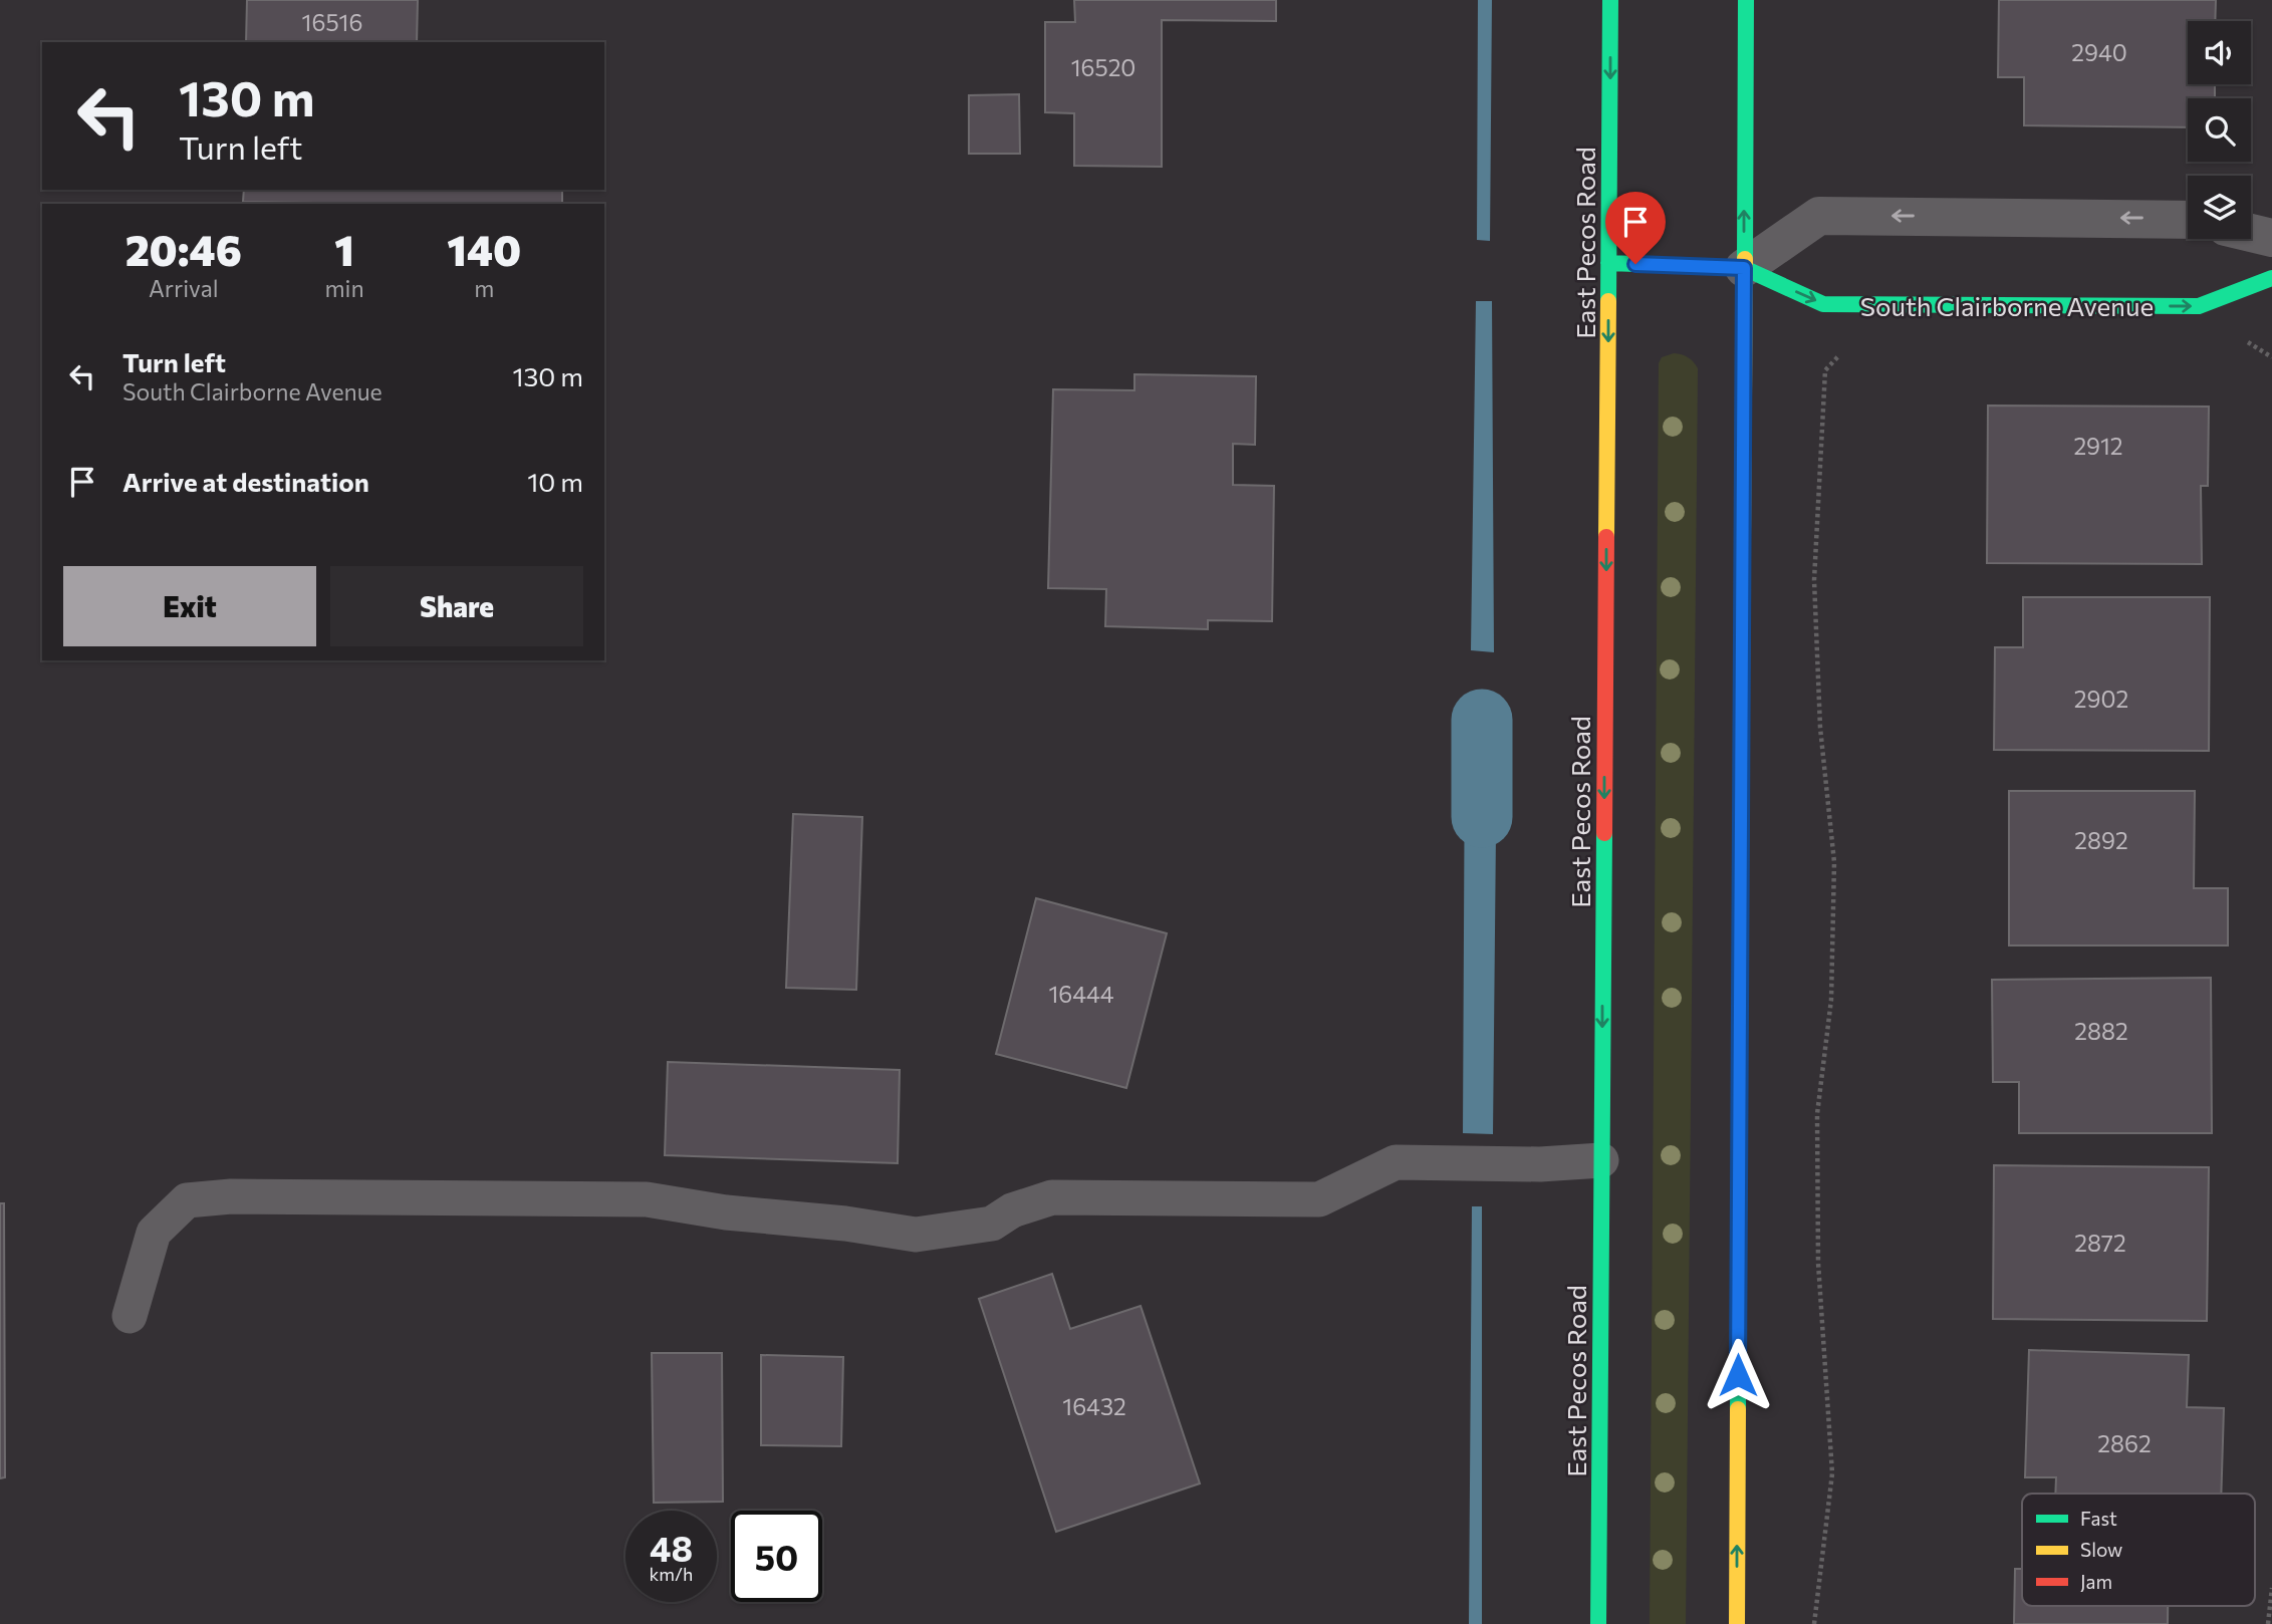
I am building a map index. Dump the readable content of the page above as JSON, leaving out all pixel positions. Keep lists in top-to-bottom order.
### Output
{
  "streets": {
    "main road": ["East Pecos Road", "South Clairborne Avenue"]
  },
  "crossings": [
    ["East Pecos Road", "South Clairborne Avenue"]
  ],
  "one_way": ["South Clairborne Avenue"],
  "house_numbers": [
    "16516",
    "2940",
    "16520",
    "2912",
    "2902",
    "2892",
    "16444",
    "2882",
    "2872",
    "16432",
    "2862"
  ],
  "legend": ["Fast", "Slow", "Jam"],
  "page": {
    "turn": ["130 m", "Turn left"],
    "eta": [
      "20:46",
      "Arrival",
      "1",
      "min",
      "140",
      "m"
    ],
    "list": [
      {
        "name": "Turn left",
        "note": "South Clairborne Avenue",
        "value": "130 m"
      },
      {
        "name": "Arrive at destination",
        "value": "10 m"
      }
    ],
    "buttons": ["Exit", "Share"],
    "speed": "48 km/h",
    "limit": "50"
  }
}
